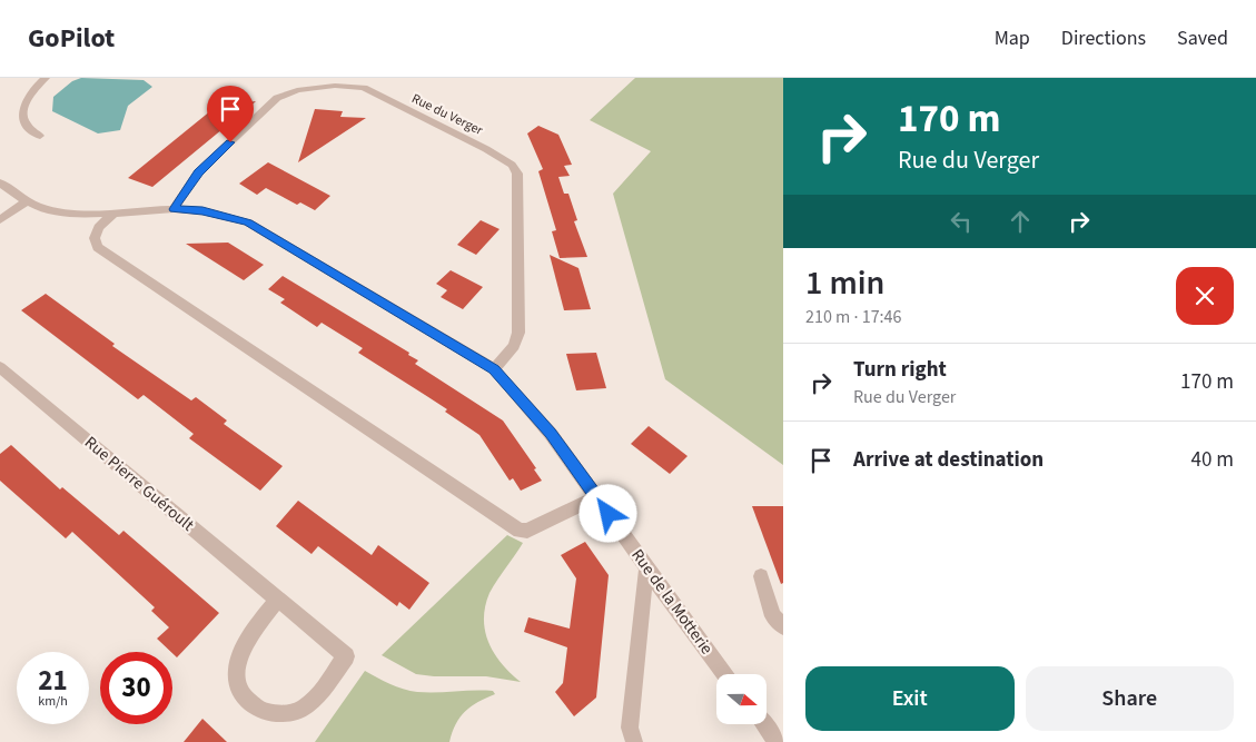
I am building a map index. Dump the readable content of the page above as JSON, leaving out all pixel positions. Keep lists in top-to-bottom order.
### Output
{
  "streets": {
    "street": ["Rue du Verger", "Rue Pierre Guéroult", "Rue de la Motterie"]
  },
  "crossings": [
    ["Rue du Verger", "Rue de la Motterie"]
  ],
  "north": "right",
  "page": {
    "header": "GoPilot",
    "nav": ["Map", "Directions", "Saved"],
    "turn": ["170 m", "Rue du Verger"],
    "heading": ["1 min", "210 m · 17:46"],
    "list": [
      {
        "name": "Turn right",
        "note": "Rue du Verger",
        "value": "170 m"
      },
      {
        "name": "Arrive at destination",
        "value": "40 m"
      }
    ],
    "speed": "21 km/h",
    "limit": "30",
    "buttons": ["Exit", "Share"]
  }
}
